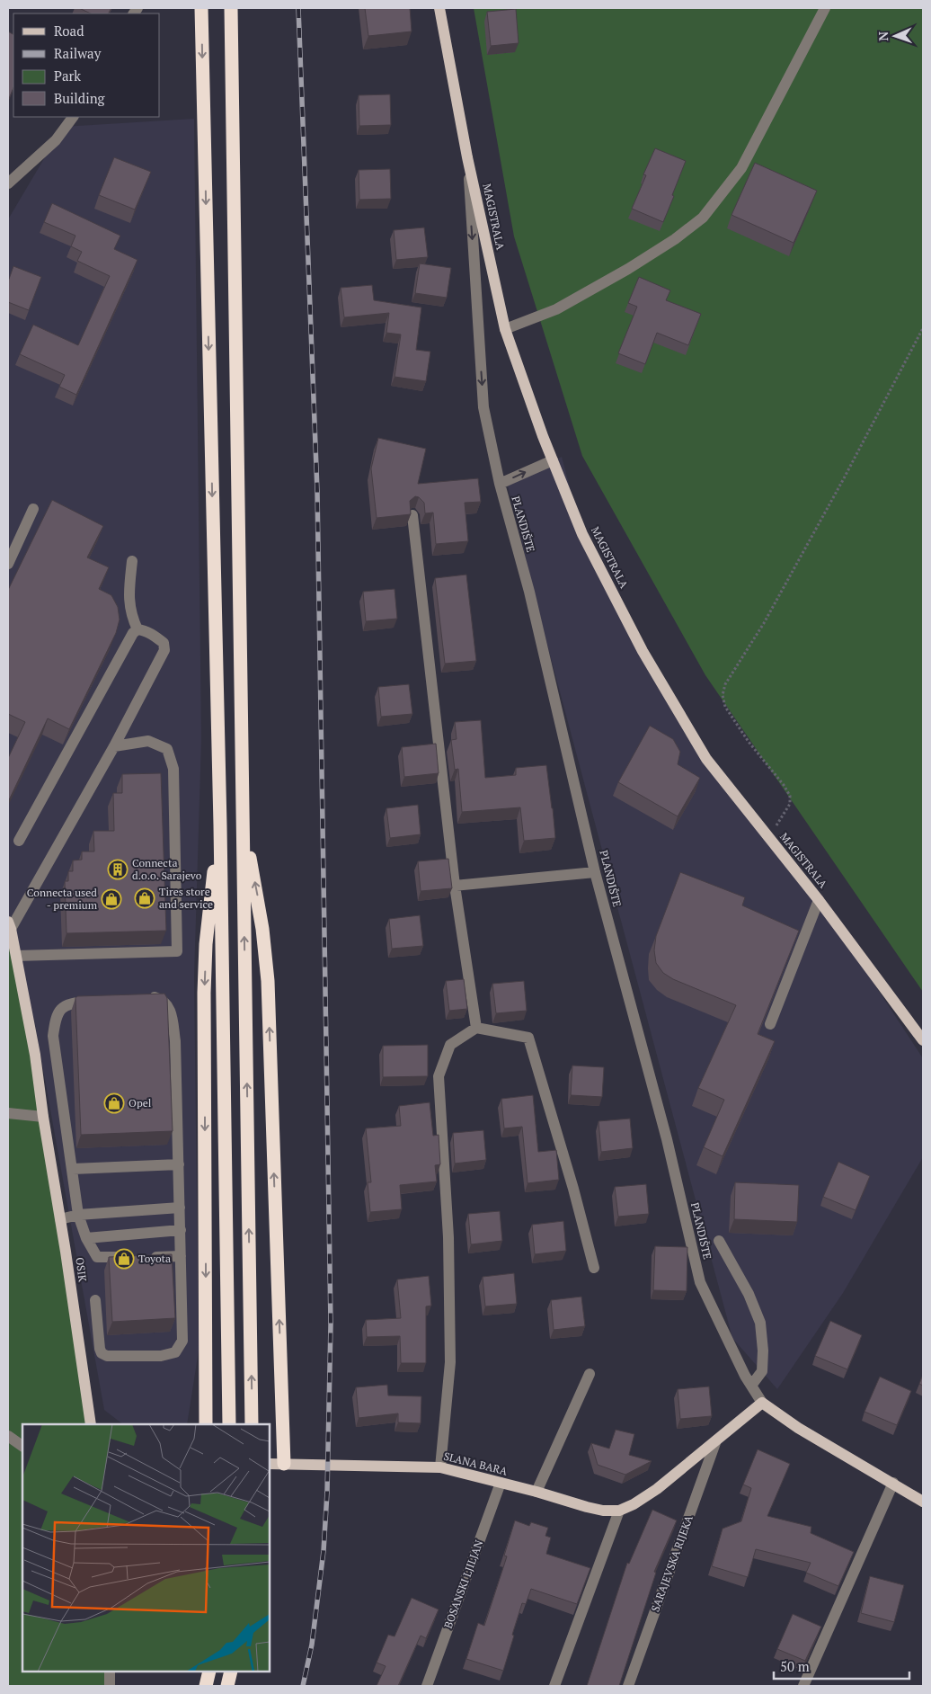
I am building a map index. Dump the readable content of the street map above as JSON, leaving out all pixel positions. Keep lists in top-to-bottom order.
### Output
{
  "streets": {
    "main road": [
      "MAGISTRALA",
      "PLANDIŠTE",
      "OSIK",
      "SLANA BARA"
    ],
    "street": ["SARAJEVSKA RIJEKA", "BOSANSKI LJILJAN"]
  },
  "crossings": [
    ["MAGISTRALA", "PLANDIŠTE"],
    ["SLANA BARA", "BOSANSKI LJILJAN"]
  ],
  "places": {
    "building": ["Connecta d.o.o. Sarajevo"],
    "shop": [
      "Tires store and service",
      "Connecta used - premium",
      "Opel",
      "Toyota"
    ]
  },
  "legend": [
    "Road",
    "Railway",
    "Park",
    "Building"
  ],
  "scale_bar": "50 m",
  "north": "left"
}
